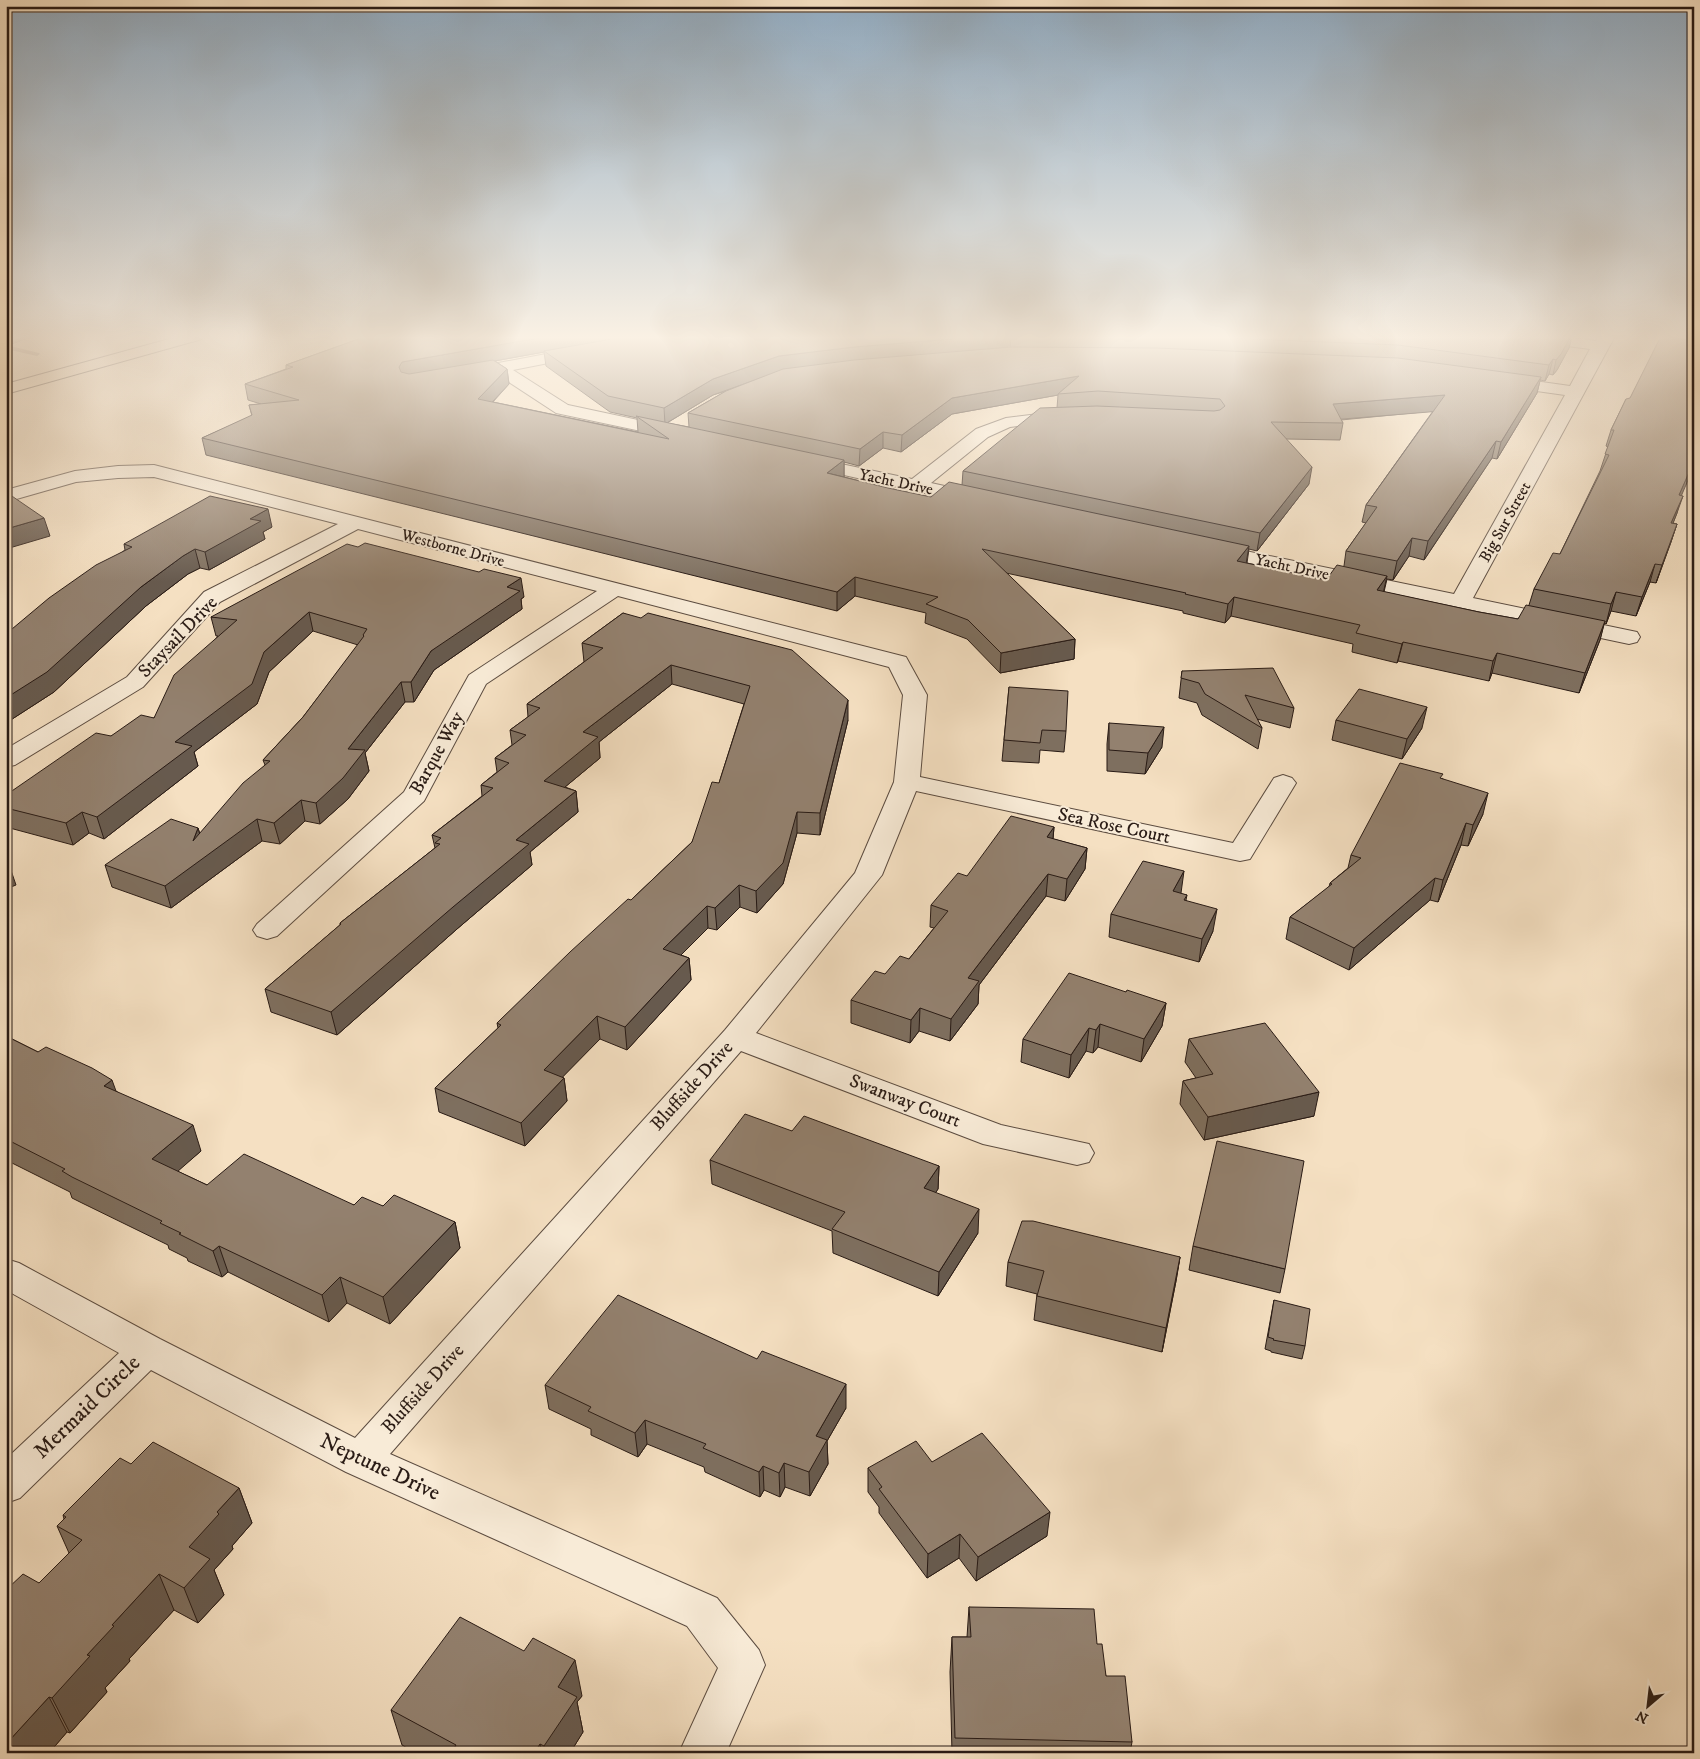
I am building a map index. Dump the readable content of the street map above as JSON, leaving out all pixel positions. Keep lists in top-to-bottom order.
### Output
{
  "streets": {
    "street": [
      "Yacht Drive",
      "Big Sur Street",
      "Westborne Drive",
      "Staysail Drive",
      "Barque Way",
      "Sea Rose Court",
      "Bluffside Drive",
      "Swanway Court",
      "Mermaid Circle",
      "Neptune Drive"
    ]
  },
  "crossings": [
    ["Yacht Drive", "Big Sur Street"],
    ["Westborne Drive", "Staysail Drive"],
    ["Westborne Drive", "Barque Way"],
    ["Westborne Drive", "Bluffside Drive"],
    ["Sea Rose Court", "Bluffside Drive"],
    ["Bluffside Drive", "Swanway Court"],
    ["Bluffside Drive", "Neptune Drive"],
    ["Mermaid Circle", "Neptune Drive"]
  ],
  "north": "bottom left"
}
